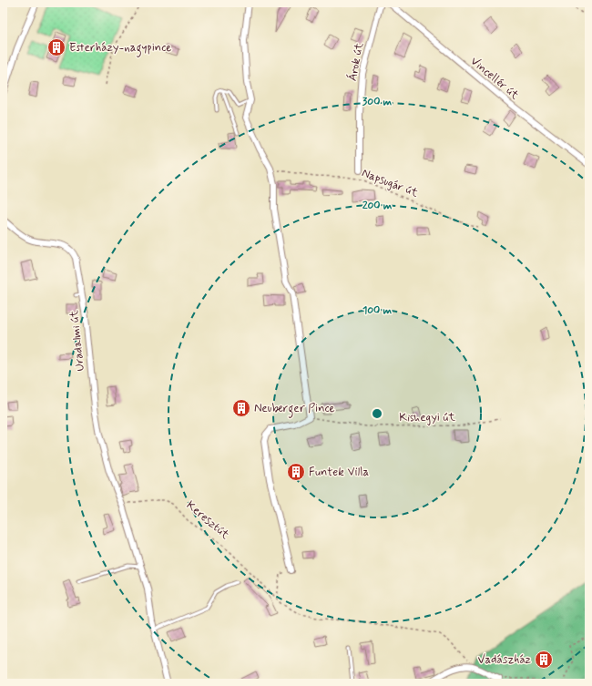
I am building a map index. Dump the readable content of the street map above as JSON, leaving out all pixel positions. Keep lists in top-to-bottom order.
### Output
{
  "streets": {
    "street": ["Árok út", "Vincellér út", "Uradalmi út"],
    "path": ["Napsugár út", "Kishegyi út", "Keresztút"]
  },
  "crossings": [
    ["Uradalmi út", "Keresztút"]
  ],
  "places": {
    "building": [
      "Esterházy-nagypince",
      "Neuberger Pince",
      "Funtek Villa",
      "Vadászház"
    ]
  },
  "rings": ["300 m", "200 m", "100 m"]
}
